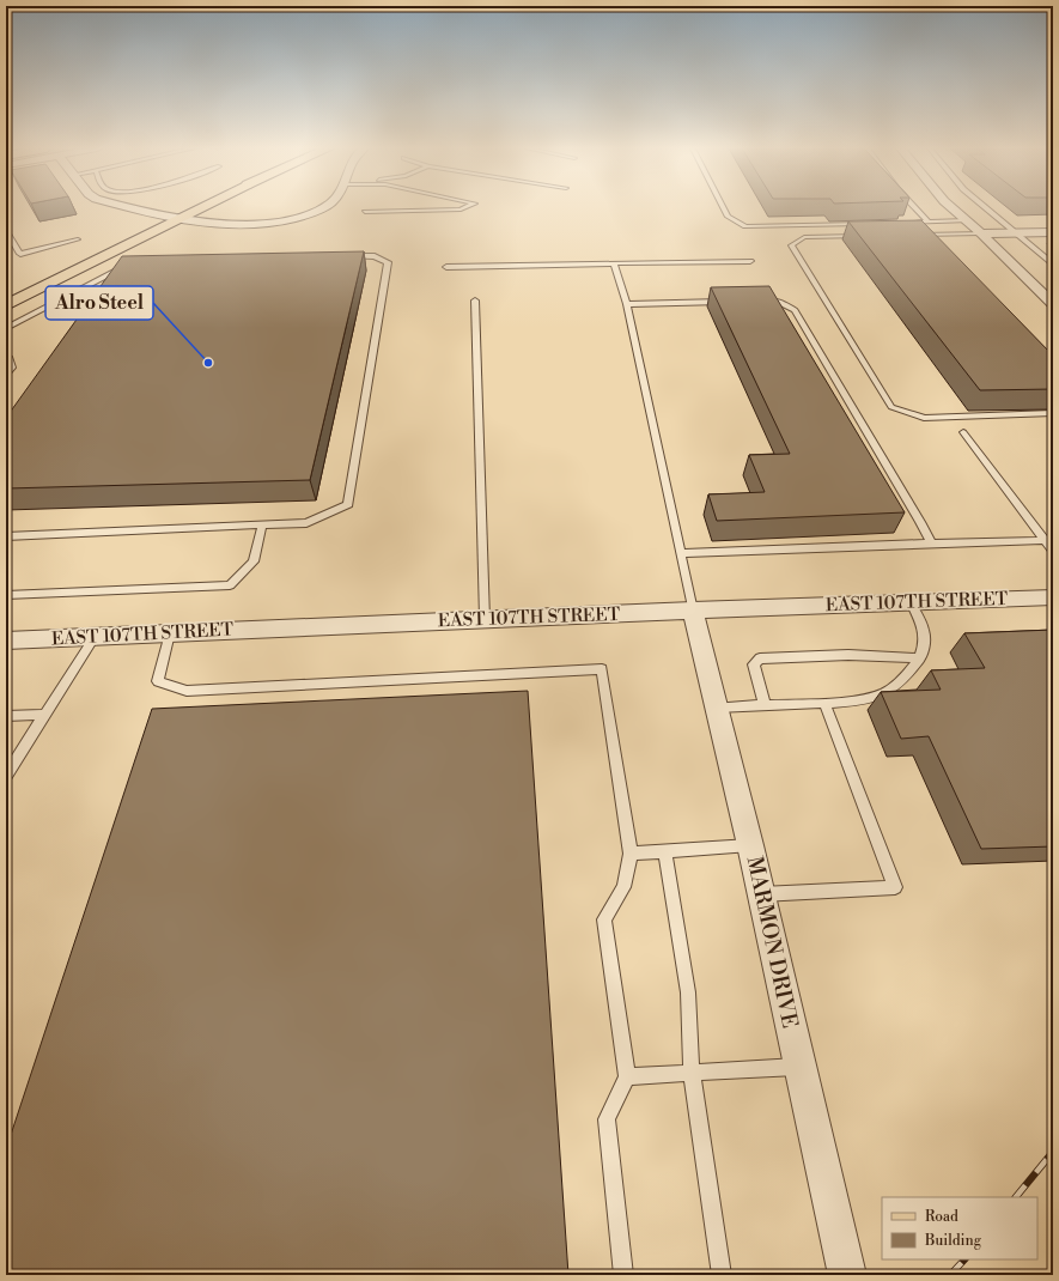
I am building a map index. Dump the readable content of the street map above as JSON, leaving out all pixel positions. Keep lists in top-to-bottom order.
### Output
{
  "streets": {
    "street": ["EAST 107TH STREET", "MARMON DRIVE"]
  },
  "crossings": [
    ["EAST 107TH STREET", "MARMON DRIVE"]
  ],
  "places": ["Alro Steel"],
  "legend": ["Road", "Building"]
}
